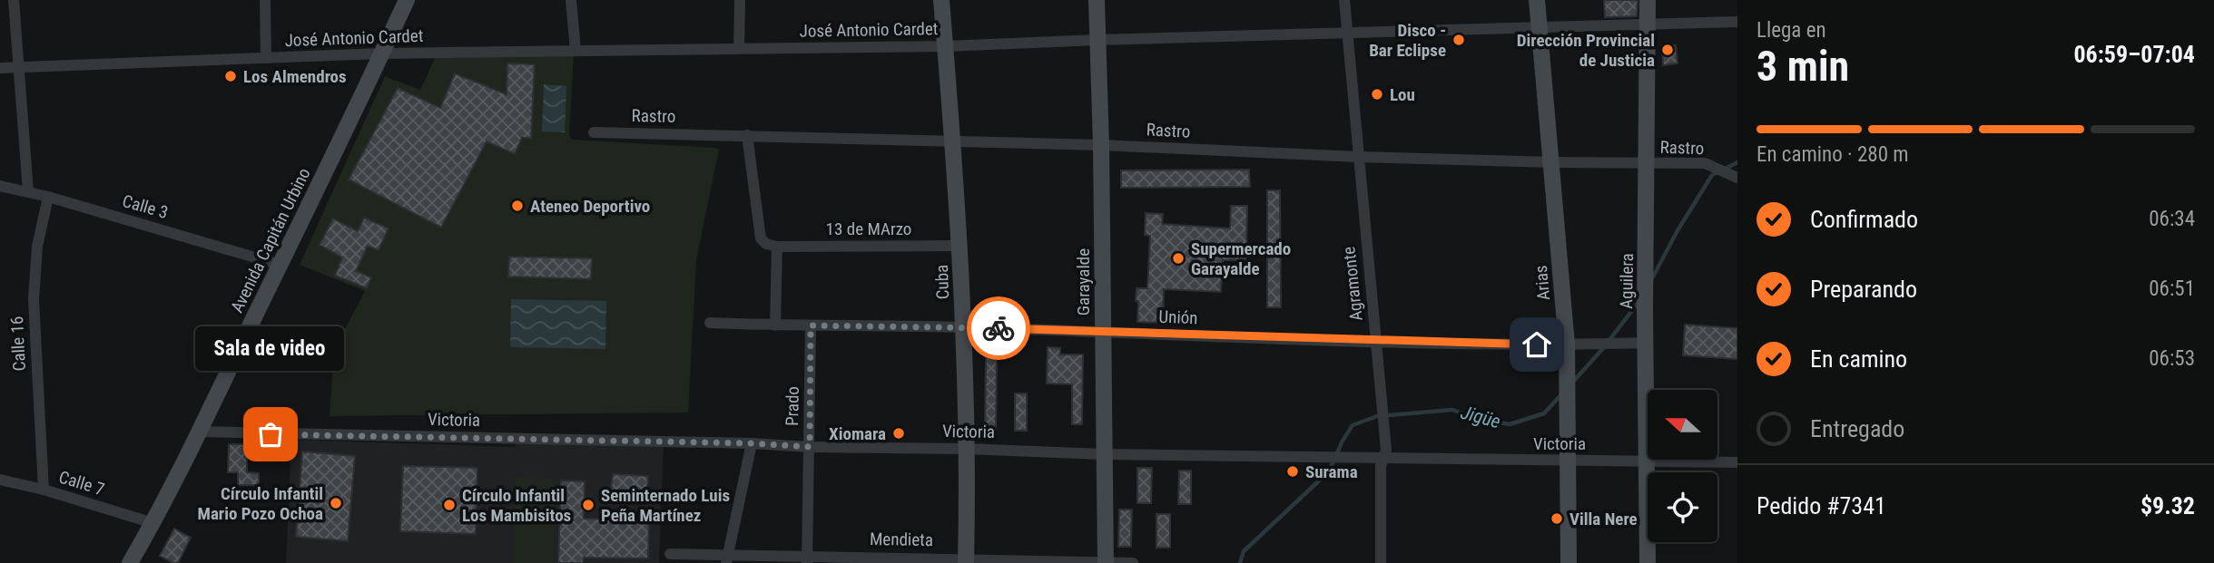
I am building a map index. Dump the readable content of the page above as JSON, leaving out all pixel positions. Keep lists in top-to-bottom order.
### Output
{
  "streets": {
    "street": [
      "José Antonio Cardet",
      "Rastro",
      "Calle 3",
      "13 de MArzo",
      "Avenida Capitán Urbino",
      "Aguilera",
      "Cuba",
      "Garayalde",
      "Arias",
      "Agramonte",
      "Unión",
      "Calle 16",
      "Prado",
      "Victoria",
      "Calle 7",
      "Mendieta"
    ]
  },
  "crossings": [
    ["José Antonio Cardet", "Avenida Capitán Urbino"],
    ["José Antonio Cardet", "Aguilera"],
    ["José Antonio Cardet", "Cuba"],
    ["José Antonio Cardet", "Garayalde"],
    ["José Antonio Cardet", "Arias"],
    ["José Antonio Cardet", "Agramonte"],
    ["Rastro", "Aguilera"],
    ["Rastro", "Cuba"],
    ["Rastro", "Garayalde"],
    ["Rastro", "Arias"],
    ["Rastro", "Agramonte"],
    ["Calle 3", "Avenida Capitán Urbino"],
    ["Calle 3", "Calle 16"],
    ["13 de MArzo", "Cuba"],
    ["Avenida Capitán Urbino", "Victoria"],
    ["Avenida Capitán Urbino", "Calle 7"],
    ["Aguilera", "Unión"],
    ["Aguilera", "Victoria"],
    ["Cuba", "Unión"],
    ["Cuba", "Victoria"],
    ["Cuba", "Mendieta"],
    ["Garayalde", "Unión"],
    ["Garayalde", "Victoria"],
    ["Garayalde", "Mendieta"],
    ["Arias", "Unión"],
    ["Arias", "Victoria"],
    ["Agramonte", "Unión"],
    ["Agramonte", "Victoria"],
    ["Unión", "Prado"],
    ["Calle 16", "Calle 7"],
    ["Prado", "Victoria"],
    ["Prado", "Mendieta"]
  ],
  "water": ["Jigüe"],
  "places": [
    "Disco - Bar Eclipse",
    "Dirección Provincial de Justicia",
    "Los Almendros",
    "Lou",
    "Ateneo Deportivo",
    "Supermercado Garayalde",
    "Xiomara",
    "Sala de video",
    "Surama",
    "Círculo Infantil Mario Pozo Ochoa",
    "Círculo Infantil Los Mambisitos",
    "Seminternado Luis Peña Martínez",
    "Villa Nere"
  ],
  "north": "left",
  "page": {
    "heading": ["3 min", "Llega en", "06:59–07:04"],
    "panel": ["Pedido #7341", "$9.32"],
    "bar": "En camino · 280 m",
    "list": [
      ["Confirmado", "06:34"],
      ["Preparando", "06:51"],
      ["En camino", "06:53"],
      "Entregado"
    ],
    "bubble": "Sala de video"
  }
}
